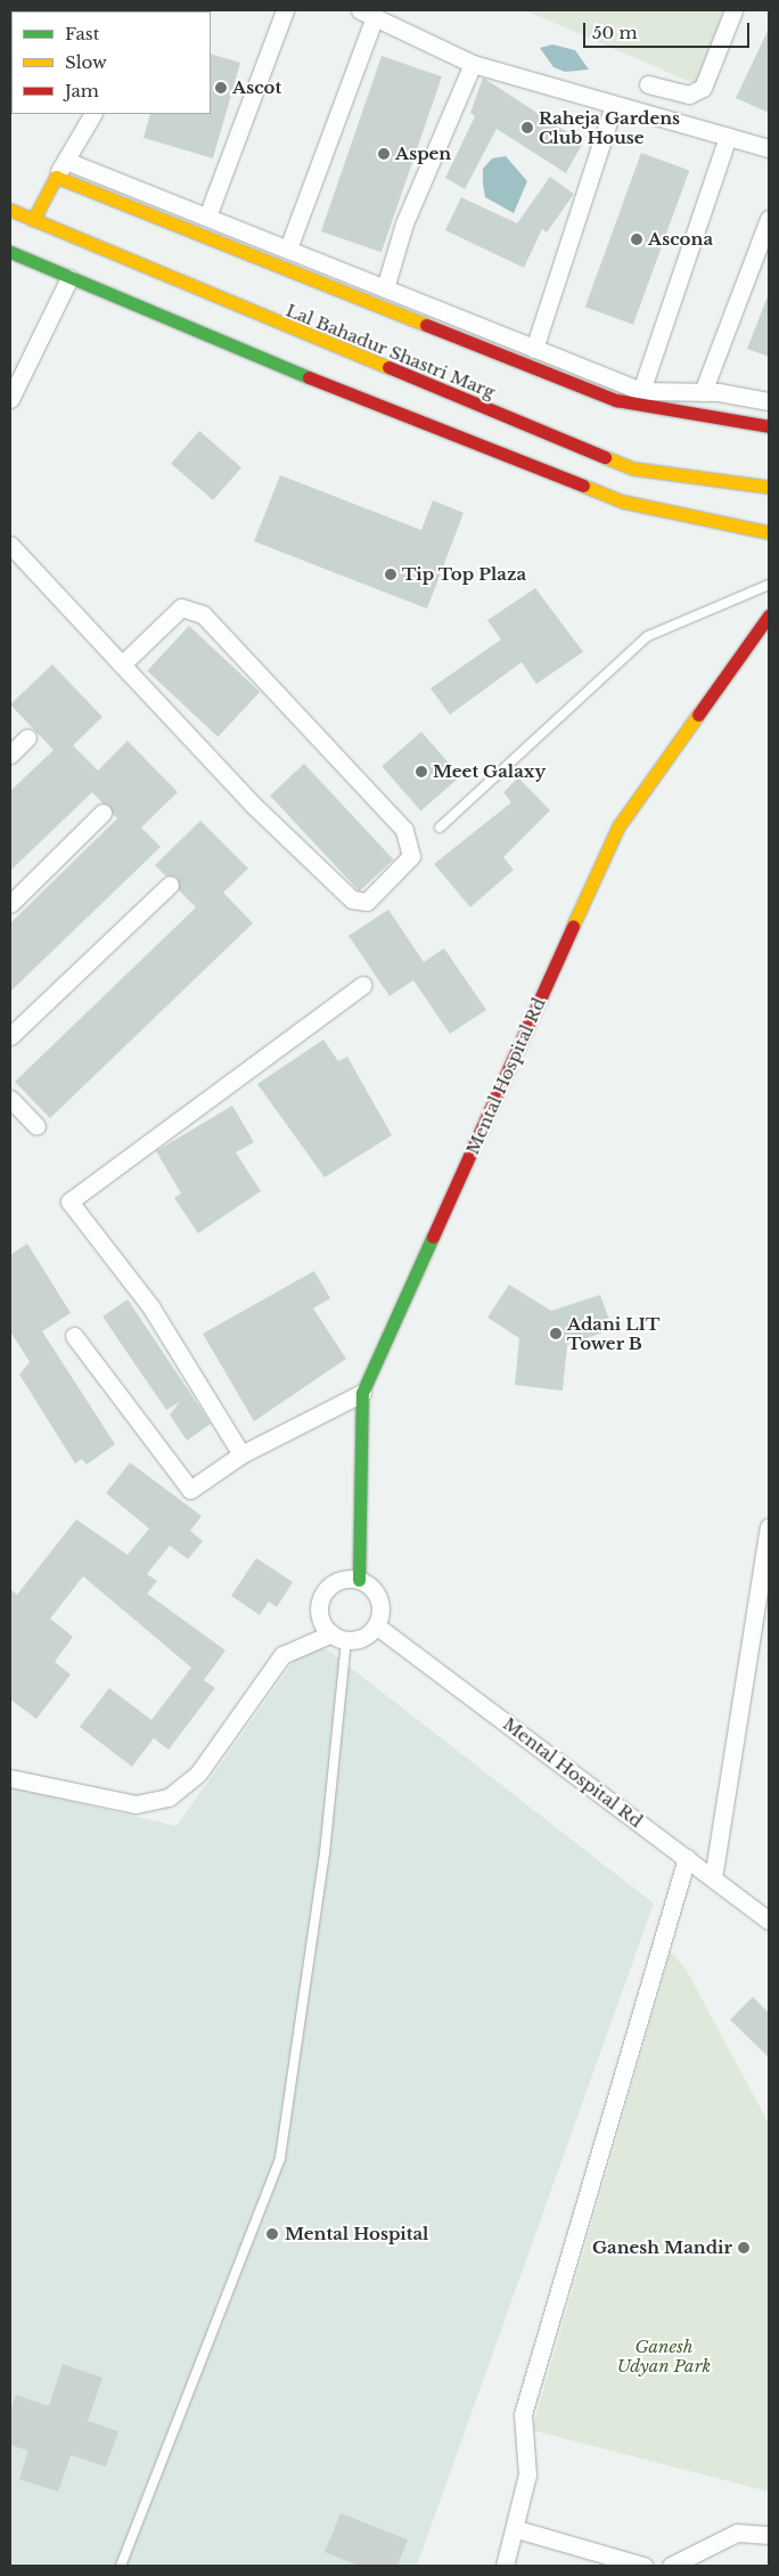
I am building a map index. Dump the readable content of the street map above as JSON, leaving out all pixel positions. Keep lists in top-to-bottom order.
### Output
{
  "streets": {
    "street": ["Lal Bahadur Shastri Marg", "Mental Hospital Rd"]
  },
  "parks": ["Ganesh Udyan Park"],
  "places": [
    "Ascot",
    "Raheja Gardens Club House",
    "Aspen",
    "Ascona",
    "Tip Top Plaza",
    "Meet Galaxy",
    "Adani LIT Tower B",
    "Mental Hospital",
    "Ganesh Mandir"
  ],
  "legend": ["Fast", "Slow", "Jam"],
  "scale_bar": "50 m"
}
